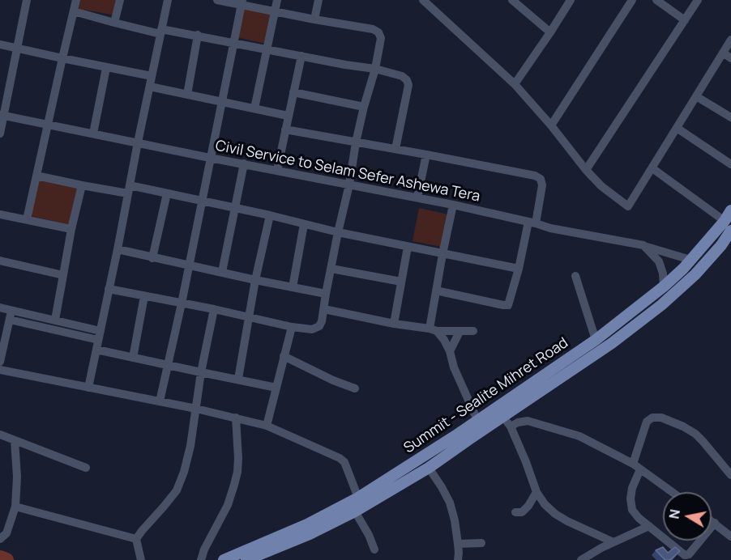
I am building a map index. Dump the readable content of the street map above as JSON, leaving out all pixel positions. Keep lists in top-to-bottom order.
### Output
{
  "streets": {
    "main road": ["Summit - Sealite Mihret Road"],
    "street": ["Civil Service to Selam Sefer Ashewa Tera"]
  },
  "crossings": [
    ["Civil Service to Selam Sefer Ashewa Tera", "Summit - Sealite Mihret Road"]
  ],
  "north": "left"
}
